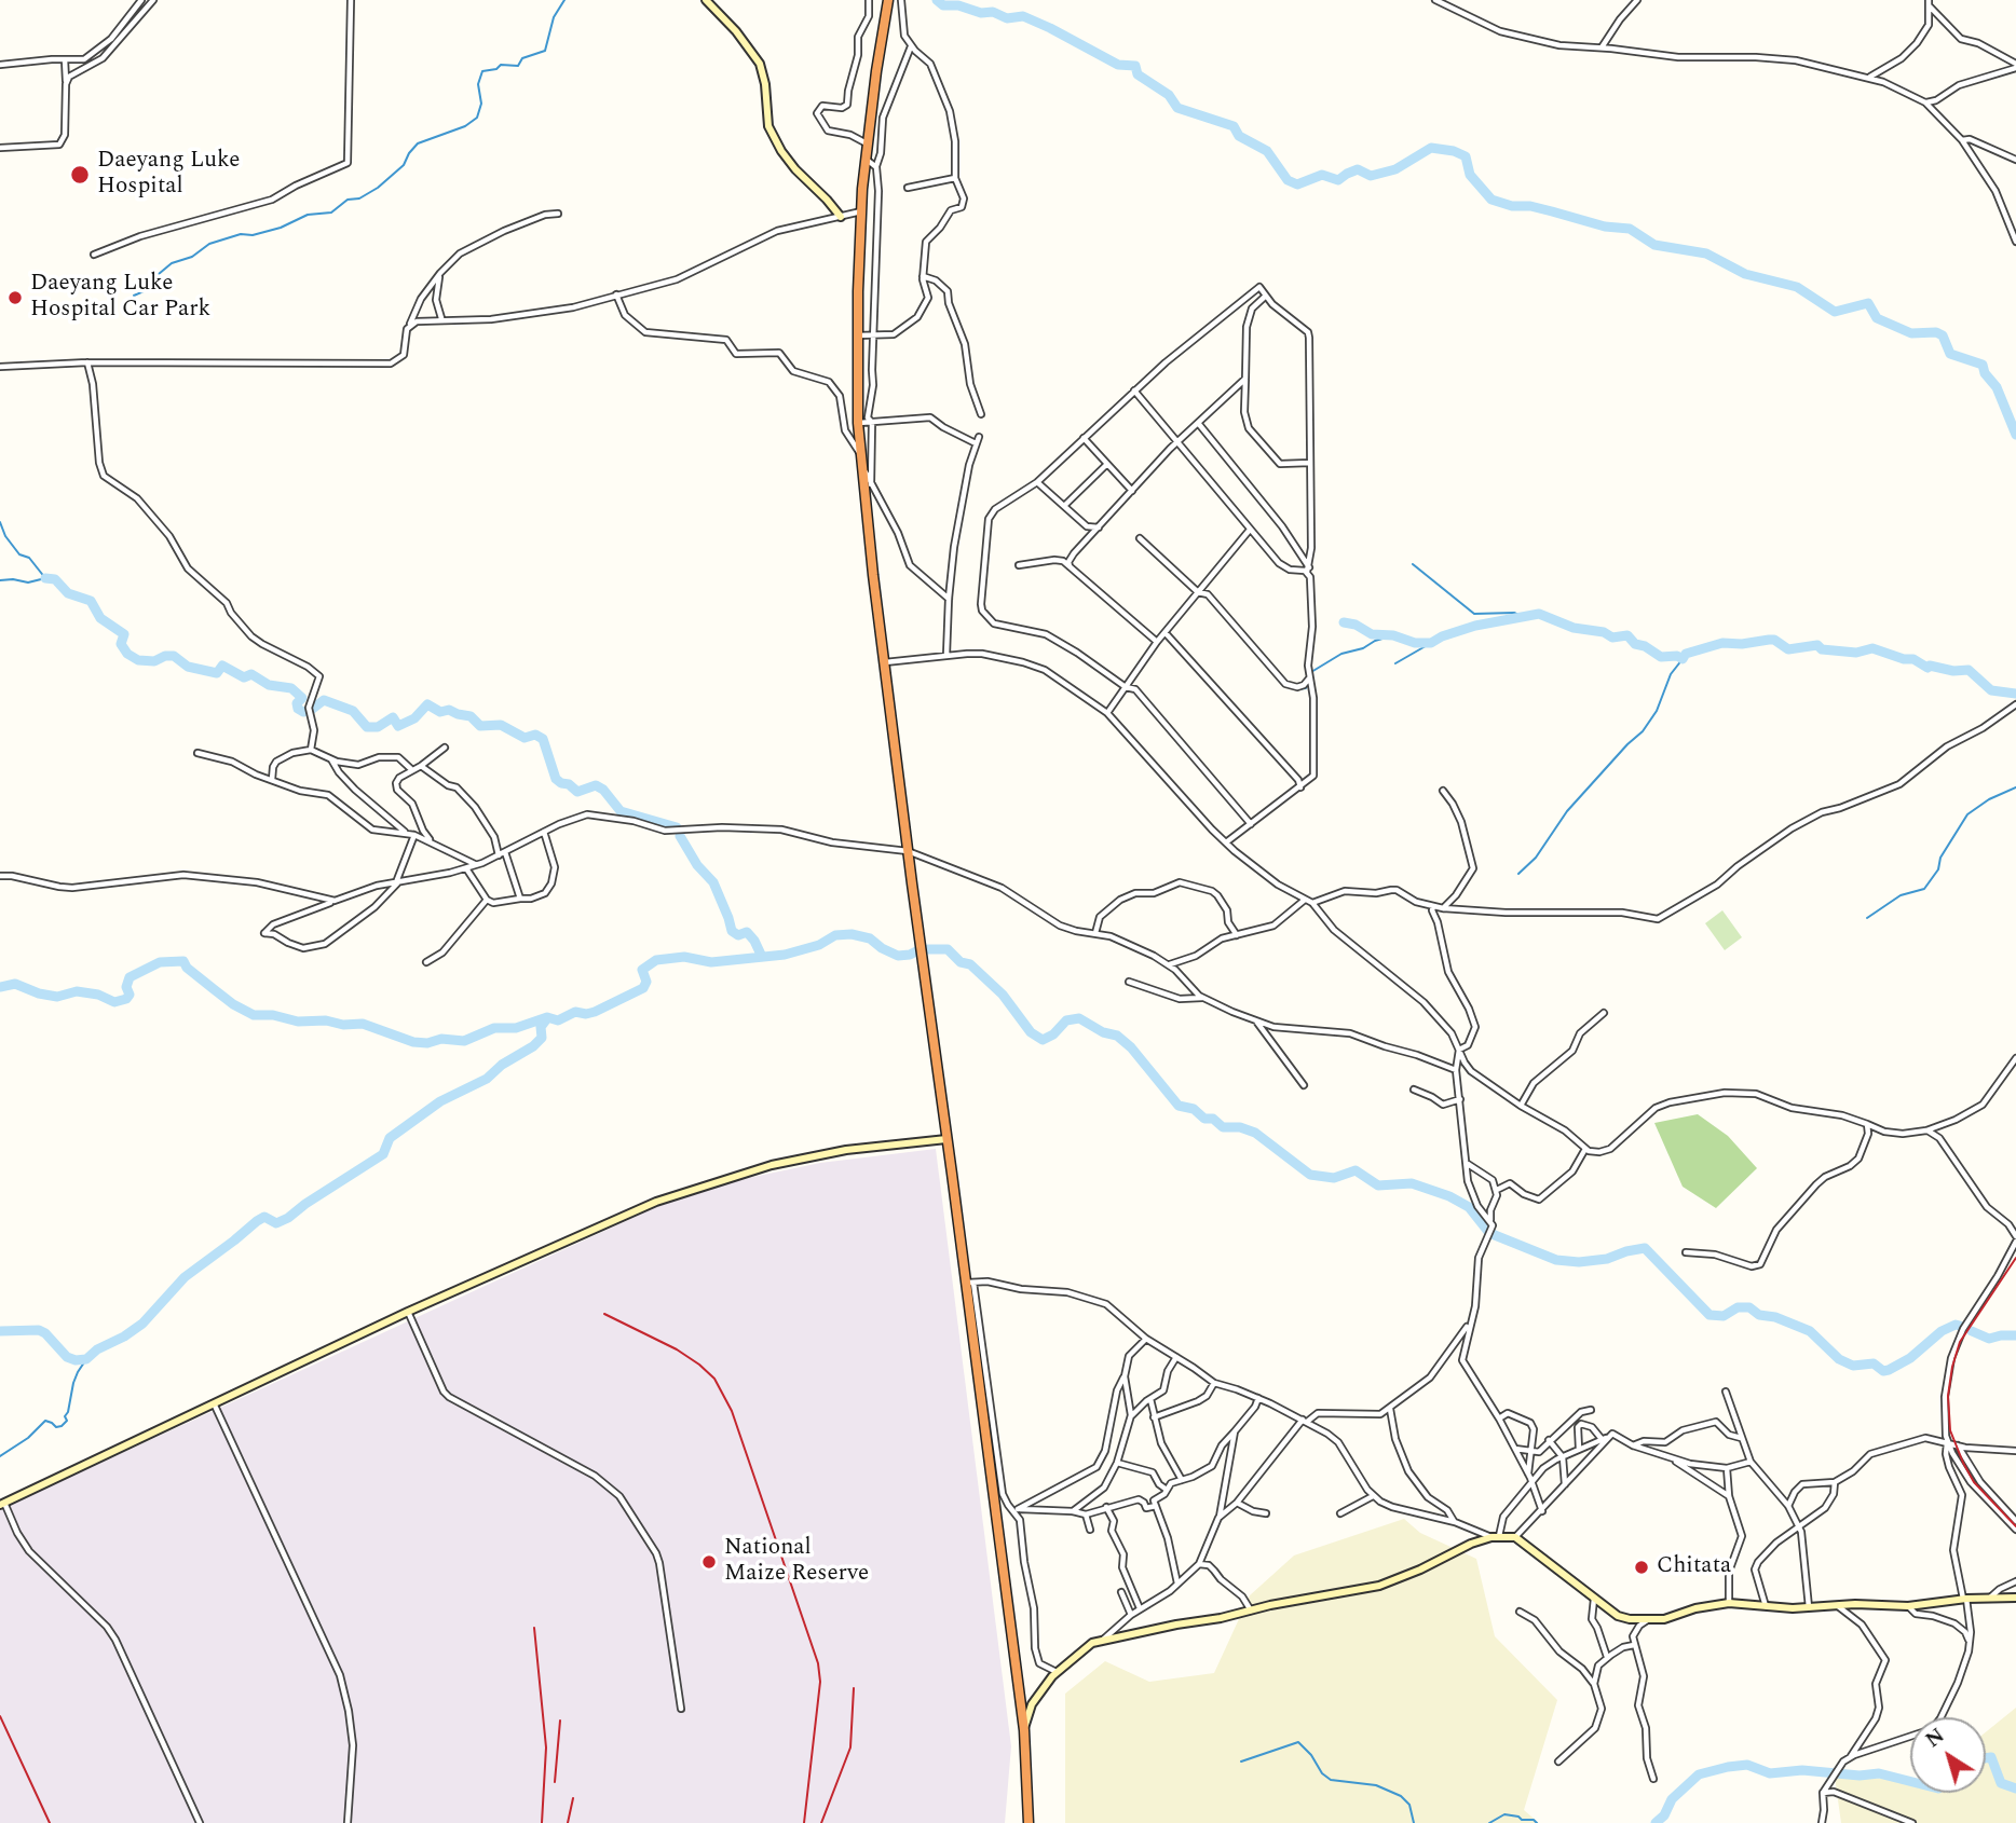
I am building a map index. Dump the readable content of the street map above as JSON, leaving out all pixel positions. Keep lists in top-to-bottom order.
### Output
{
  "places": [
    "Daeyang Luke Hospital",
    "Daeyang Luke Hospital Car Park",
    "National Maize Reserve",
    "Chitata"
  ],
  "north": "top left"
}
